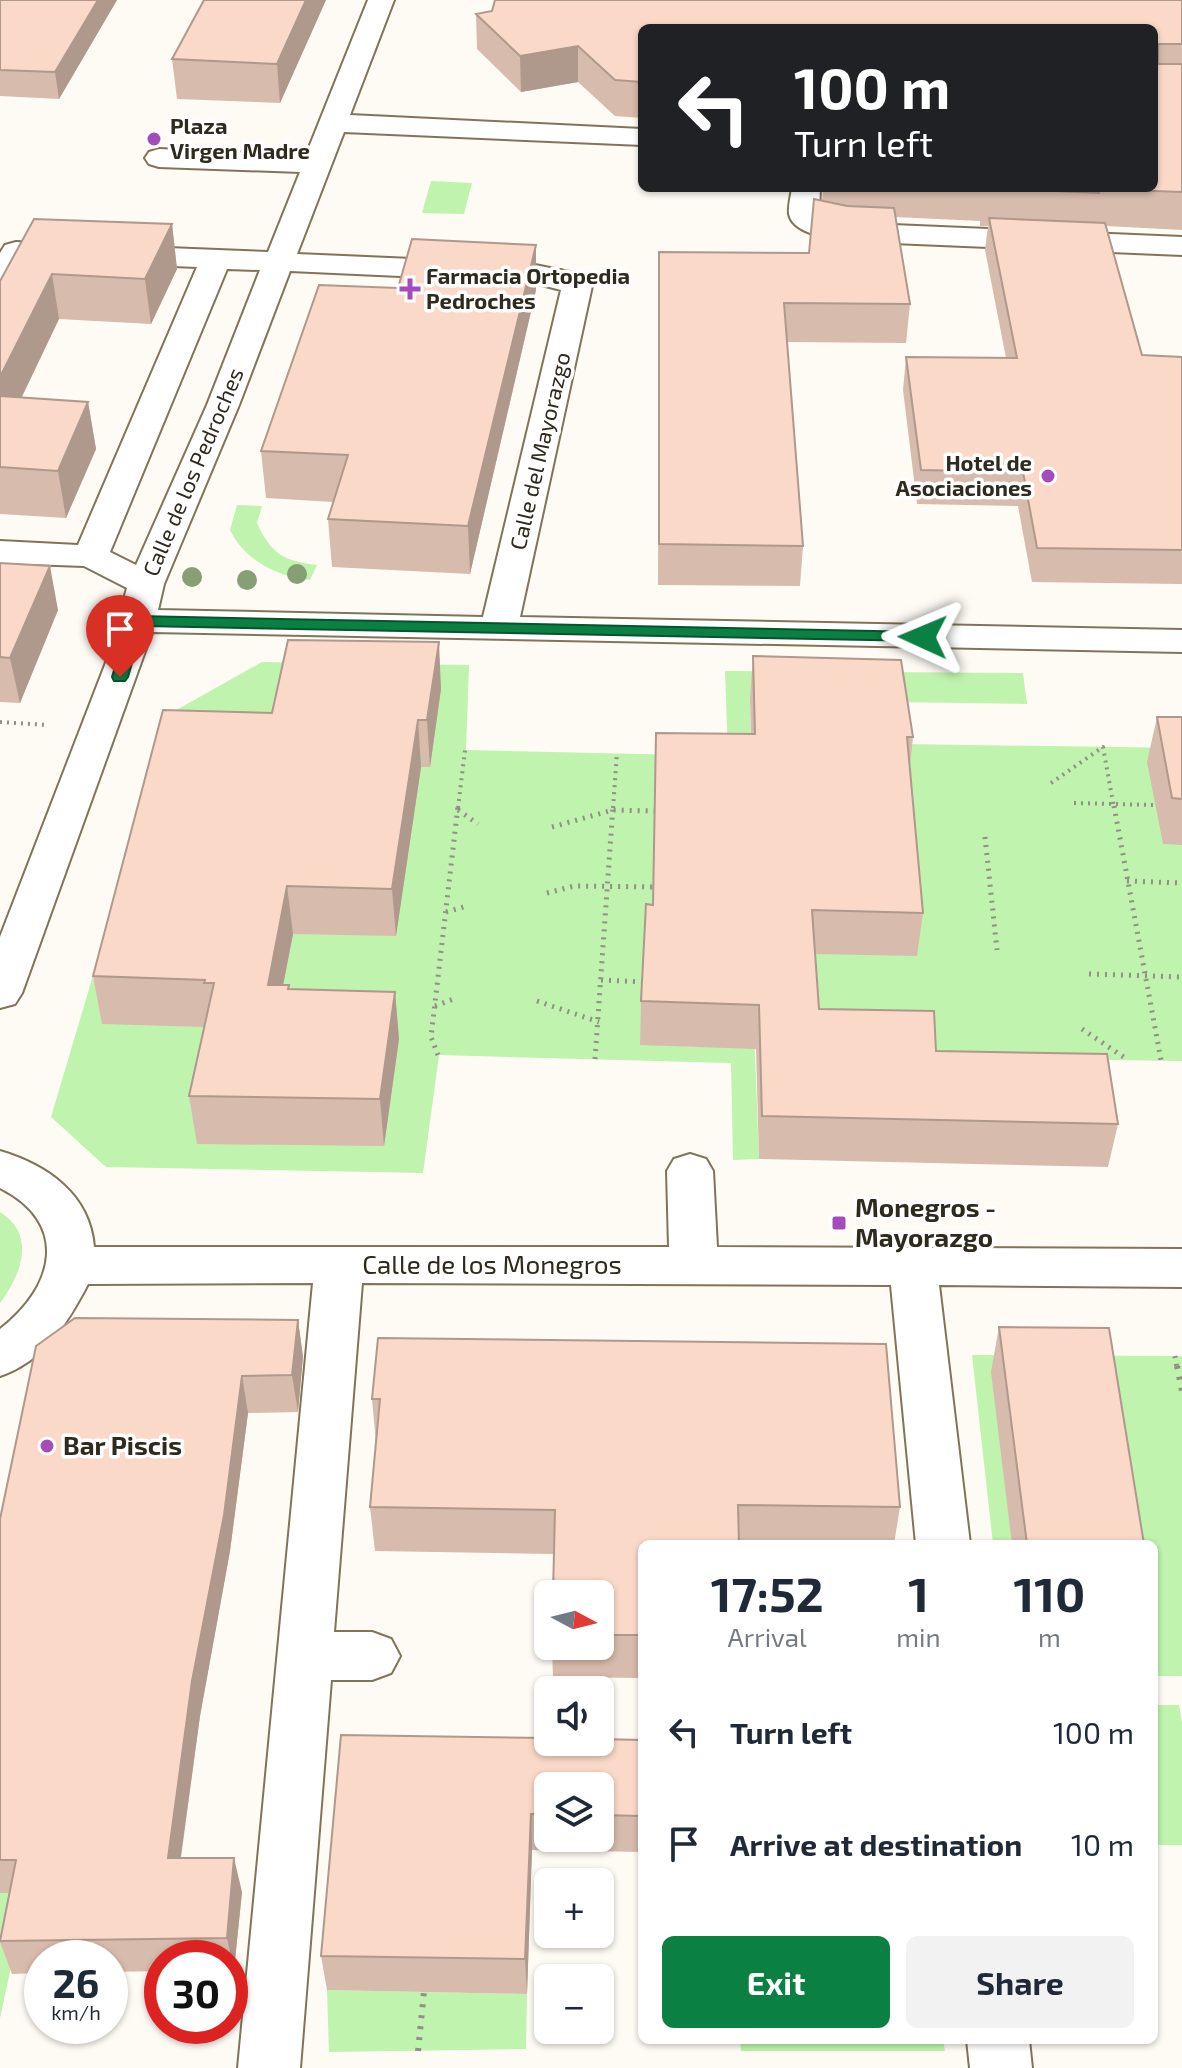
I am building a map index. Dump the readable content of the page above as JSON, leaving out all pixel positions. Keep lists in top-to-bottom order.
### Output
{
  "streets": {
    "street": ["Calle del Mayorazgo", "Calle de los Pedroches", "Calle de los Monegros"]
  },
  "crossings": [
    ["Calle del Mayorazgo", "Calle de los Pedroches"]
  ],
  "places": {
    "other": ["Plaza Virgen Madre", "Hotel de Asociaciones", "Bar Piscis"],
    "health": ["Farmacia Ortopedia Pedroches"],
    "transit": ["Monegros - Mayorazgo"]
  },
  "north": "right",
  "page": {
    "turn": ["100 m", "Turn left"],
    "eta": [
      "17:52",
      "Arrival",
      "1",
      "min",
      "110",
      "m"
    ],
    "map_buttons": ["+", "−"],
    "list": [
      {
        "name": "Turn left",
        "value": "100 m"
      },
      {
        "name": "Arrive at destination",
        "value": "10 m"
      }
    ],
    "buttons": ["Exit", "Share"],
    "speed": "26 km/h",
    "limit": "30"
  }
}
